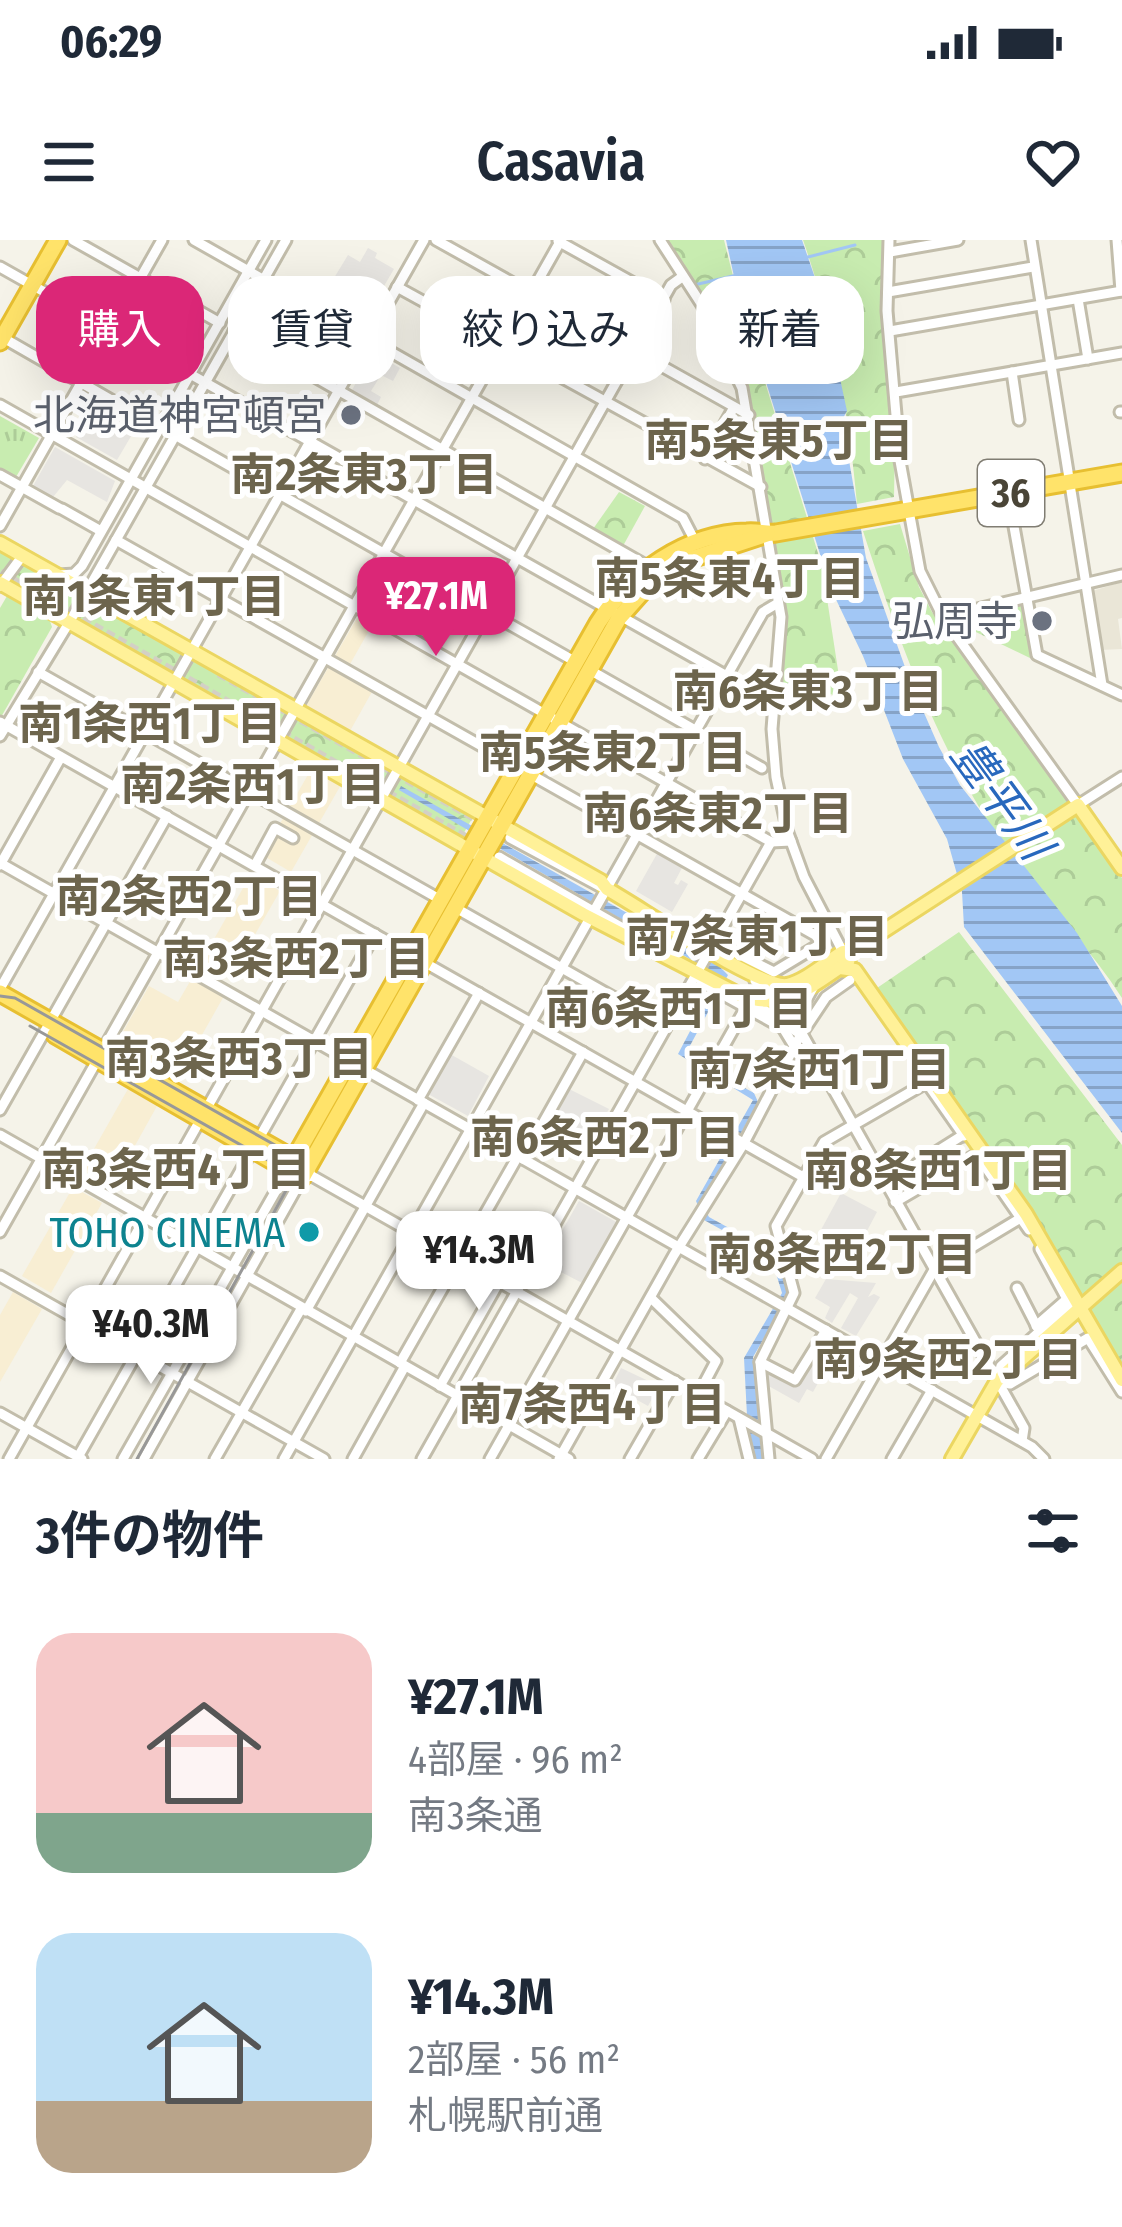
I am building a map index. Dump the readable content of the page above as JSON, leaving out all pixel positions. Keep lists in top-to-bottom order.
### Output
{
  "streets": {
    "highway": ["36"]
  },
  "districts": [
    "南5条東5丁目",
    "南2条東3丁目",
    "南5条東4丁目",
    "南1条東1丁目",
    "南6条東3丁目",
    "南1条西1丁目",
    "南5条東2丁目",
    "南2条西1丁目",
    "南6条東2丁目",
    "南2条西2丁目",
    "南7条東1丁目",
    "南3条西2丁目",
    "南6条西1丁目",
    "南3条西3丁目",
    "南7条西1丁目",
    "南6条西2丁目",
    "南3条西4丁目",
    "南8条西1丁目",
    "南8条西2丁目",
    "南9条西2丁目",
    "南7条西4丁目"
  ],
  "water": ["豊平川"],
  "places": ["北海道神宮頓宮", "弘周寺", "TOHO CINEMA"],
  "page": {
    "status": "06:29",
    "header": "Casavia",
    "chip": [
      "購入",
      "賃貸",
      "絞り込み",
      "新着"
    ],
    "price": ["¥27.1M", "¥14.3M", "¥40.3M"],
    "heading": "3件の物件",
    "list": [
      {
        "name": "¥27.1M",
        "note": "4部屋 · 96 m² · 南3条通"
      },
      {
        "name": "¥14.3M",
        "note": "2部屋 · 56 m² · 札幌駅前通"
      }
    ]
  }
}
